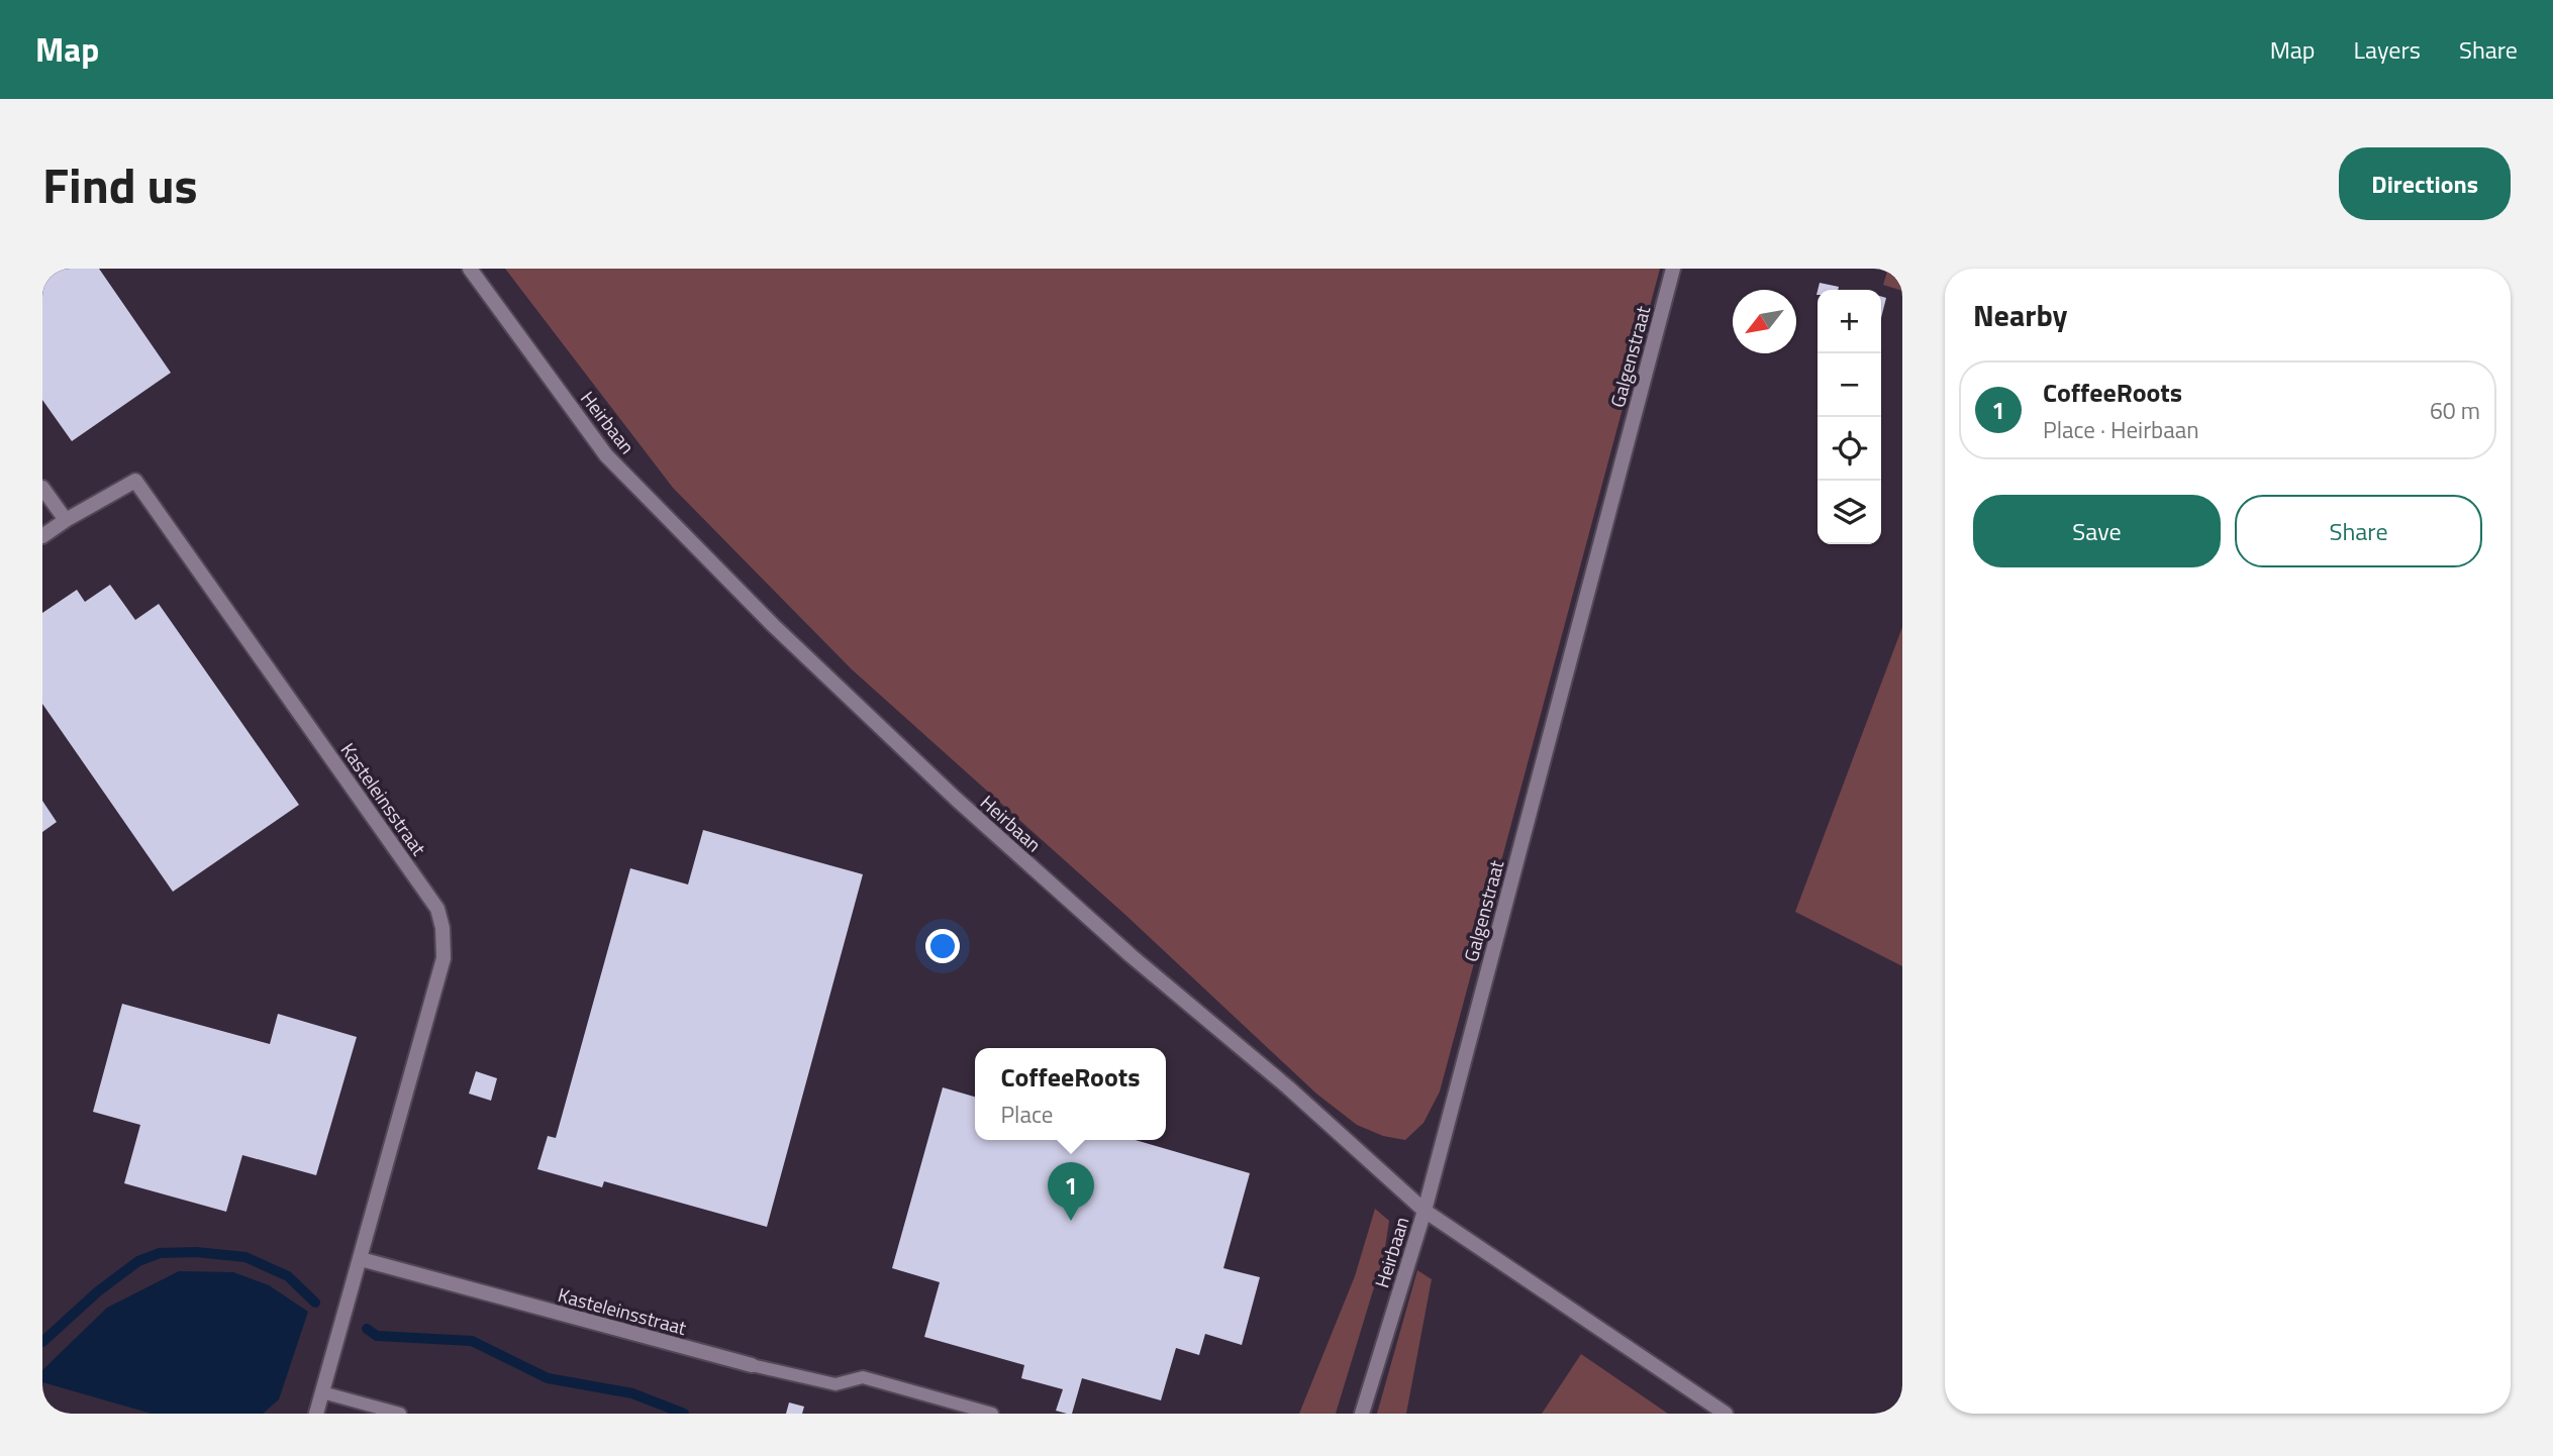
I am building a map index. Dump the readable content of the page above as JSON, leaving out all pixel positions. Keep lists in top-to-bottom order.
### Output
{
  "streets": {
    "street": ["Galgenstraat", "Heirbaan", "Kasteleinsstraat"]
  },
  "crossings": [
    ["Galgenstraat", "Heirbaan"]
  ],
  "north": "bottom left",
  "page": {
    "header": "Map",
    "nav": ["Map", "Layers", "Share"],
    "title": "Find us",
    "buttons": [
      "Directions",
      ["Save", "Share"]
    ],
    "heading": "Nearby",
    "map_buttons": ["+", "−"],
    "list": [
      {
        "mark": "1",
        "name": "CoffeeRoots",
        "note": "Place · Heirbaan",
        "value": "60 m"
      }
    ],
    "popup": ["CoffeeRoots", "Place"],
    "pins": "1"
  }
}
